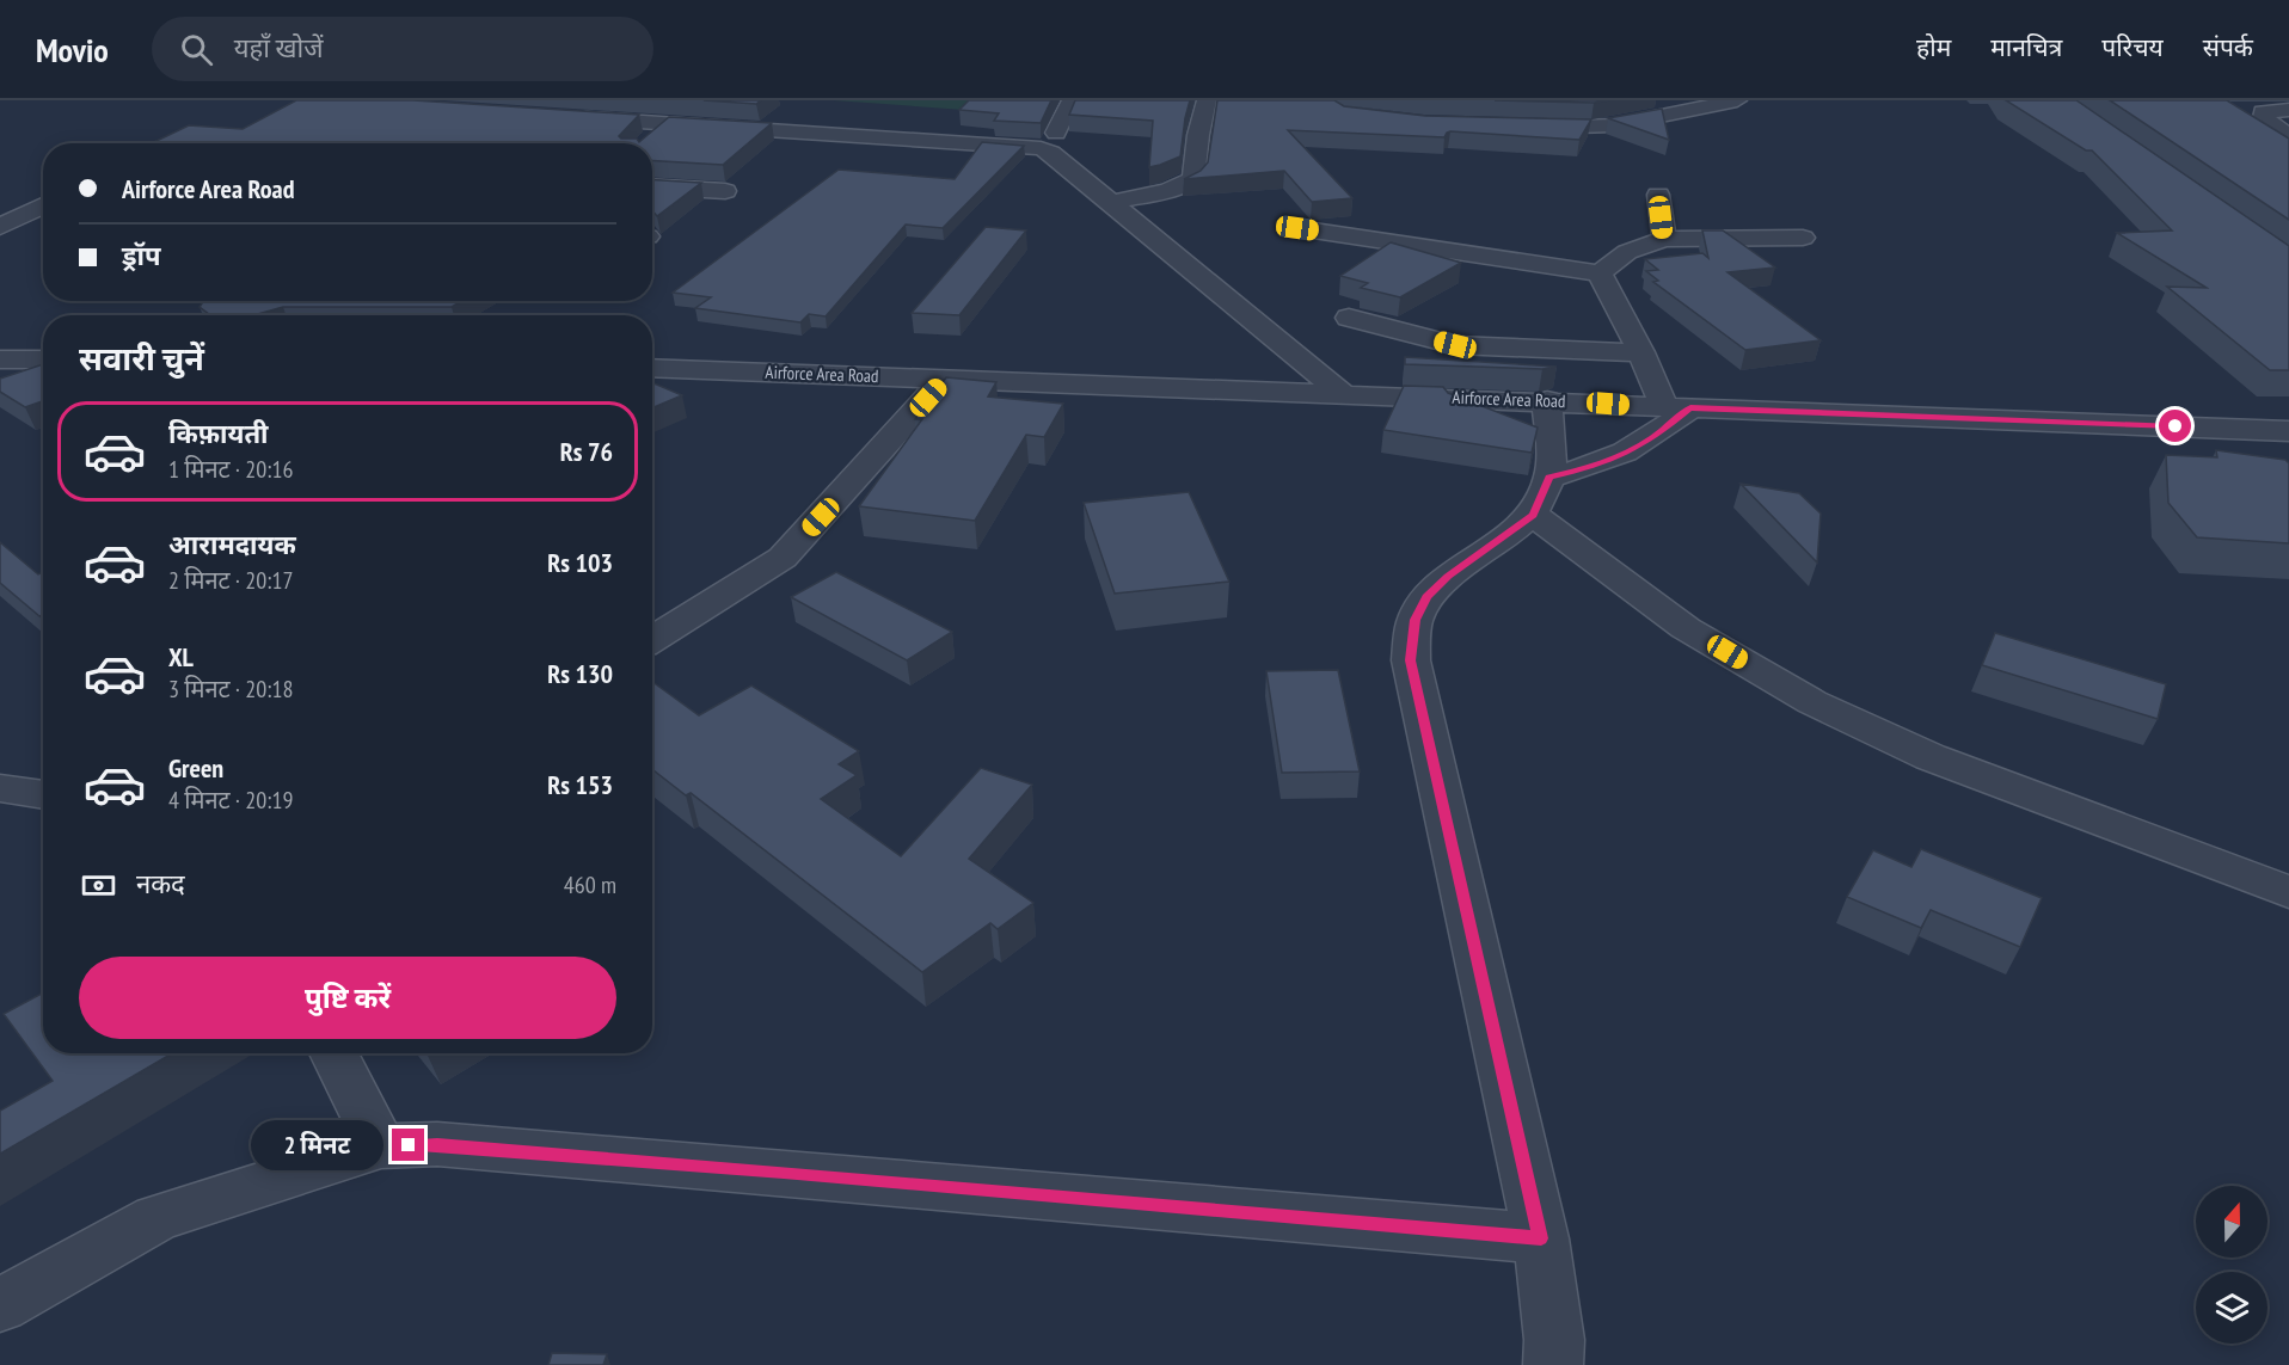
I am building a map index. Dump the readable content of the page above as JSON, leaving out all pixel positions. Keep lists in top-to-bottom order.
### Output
{
  "streets": {
    "street": ["Airforce Area Road"]
  },
  "north": "top",
  "page": {
    "header": "Movio",
    "search": "यहाँ खोजें",
    "nav": [
      "होम",
      "मानचित्र",
      "परिचय",
      "संपर्क"
    ],
    "banner": ["Airforce Area Road", "ड्रॉप"],
    "heading": "सवारी चुनें",
    "list": [
      {
        "name": "किफ़ायती",
        "note": "1 मिनट · 20:16",
        "value": "Rs 76"
      },
      {
        "name": "आरामदायक",
        "note": "2 मिनट · 20:17",
        "value": "Rs 103"
      },
      {
        "name": "XL",
        "note": "3 मिनट · 20:18",
        "value": "Rs 130"
      },
      {
        "name": "Green",
        "note": "4 मिनट · 20:19",
        "value": "Rs 153"
      }
    ],
    "pay": ["नकद", "460 m"],
    "buttons": "पुष्टि करें",
    "bubble": "2 मिनट"
  }
}
